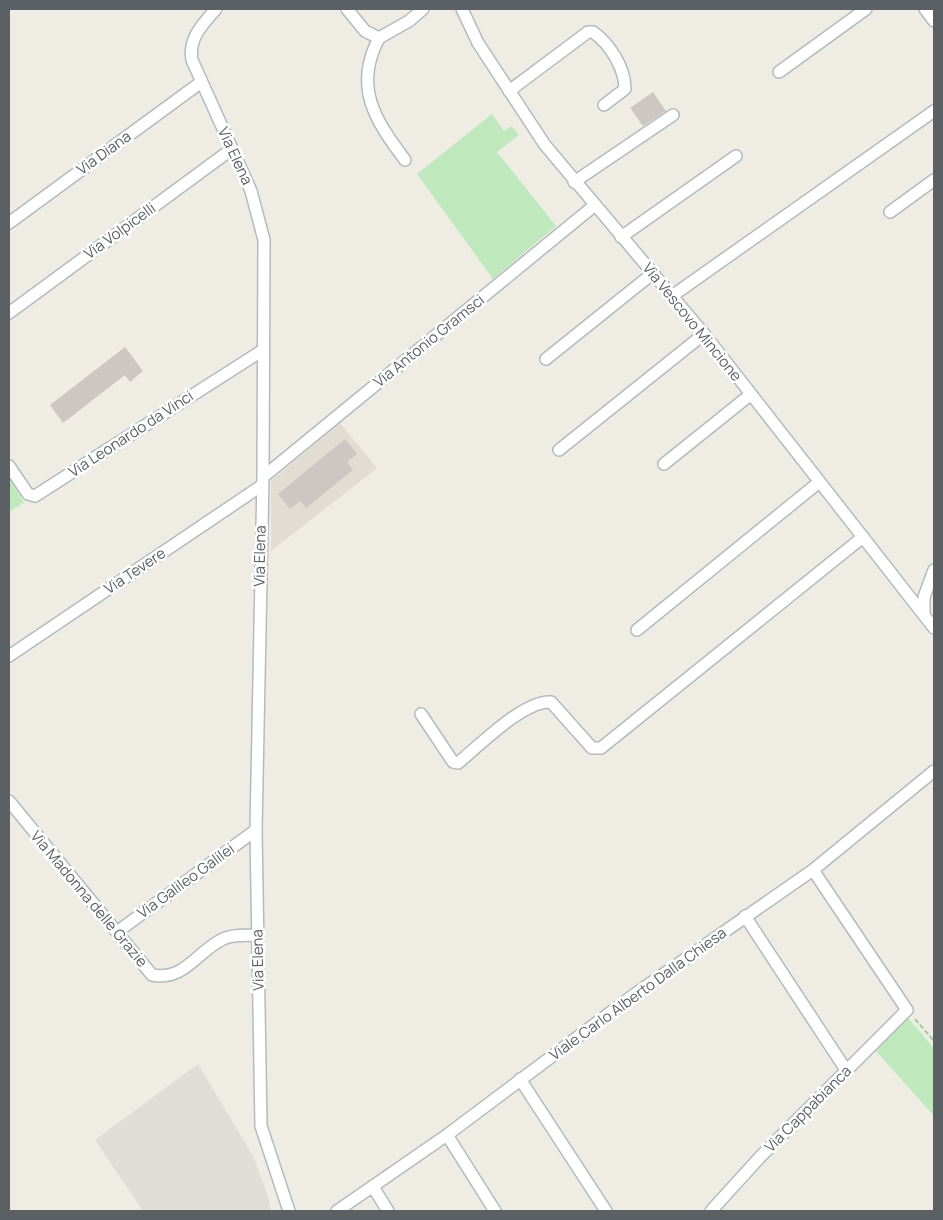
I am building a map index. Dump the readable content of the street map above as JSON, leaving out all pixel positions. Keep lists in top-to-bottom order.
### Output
{
  "streets": {
    "street": [
      "Via Diana",
      "Via Elena",
      "Via Volpicelli",
      "Via Vescovo Mincione",
      "Via Antonio Gramsci",
      "Via Leonardo da Vinci",
      "Via Tevere",
      "Via Galileo Galilei",
      "Via Madonna delle Grazie",
      "Viale Carlo Alberto Dalla Chiesa",
      "Via Cappabianca"
    ]
  },
  "crossings": [
    ["Via Diana", "Via Elena"],
    ["Via Elena", "Via Volpicelli"],
    ["Via Elena", "Via Antonio Gramsci"],
    ["Via Elena", "Via Leonardo da Vinci"],
    ["Via Elena", "Via Tevere"],
    ["Via Elena", "Via Galileo Galilei"],
    ["Via Elena", "Via Madonna delle Grazie"],
    ["Via Vescovo Mincione", "Via Antonio Gramsci"],
    ["Via Antonio Gramsci", "Via Tevere"],
    ["Via Galileo Galilei", "Via Madonna delle Grazie"]
  ]
}
